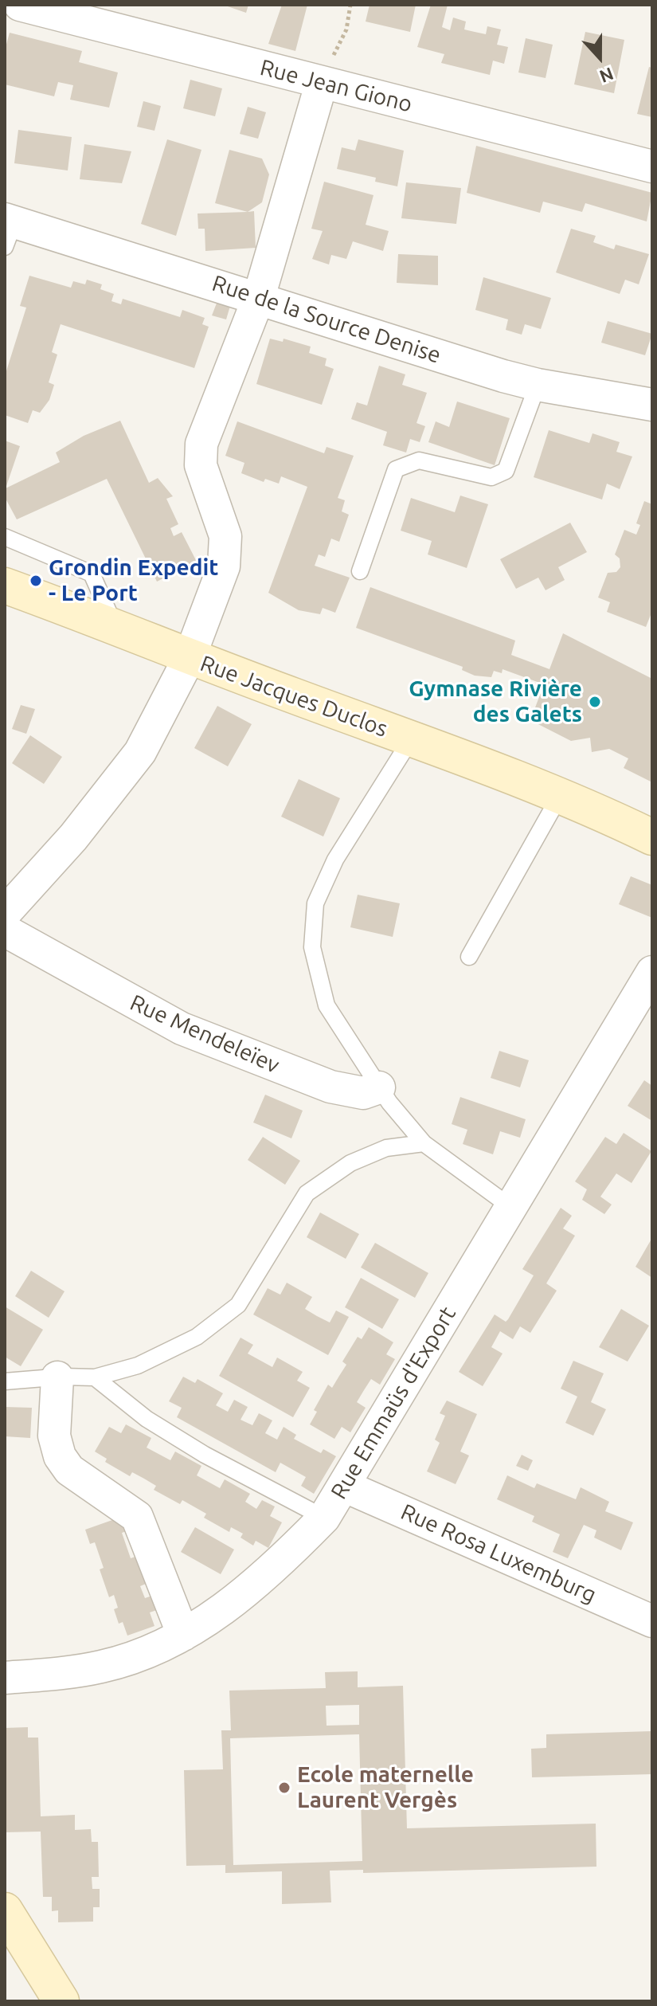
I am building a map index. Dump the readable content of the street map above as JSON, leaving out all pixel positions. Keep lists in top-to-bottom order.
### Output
{
  "streets": {
    "street": [
      "Rue Jean Giono",
      "Rue de la Source Denise",
      "Rue Jacques Duclos",
      "Rue Mendeleïev",
      "Rue Emmaüs d'Export",
      "Rue Rosa Luxemburg"
    ]
  },
  "crossings": [
    ["Rue Emmaüs d'Export", "Rue Rosa Luxemburg"]
  ],
  "places": ["Grondin Expedit - Le Port", "Gymnase Rivière des Galets", "Ecole maternelle Laurent Vergès"],
  "north": "bottom"
}
